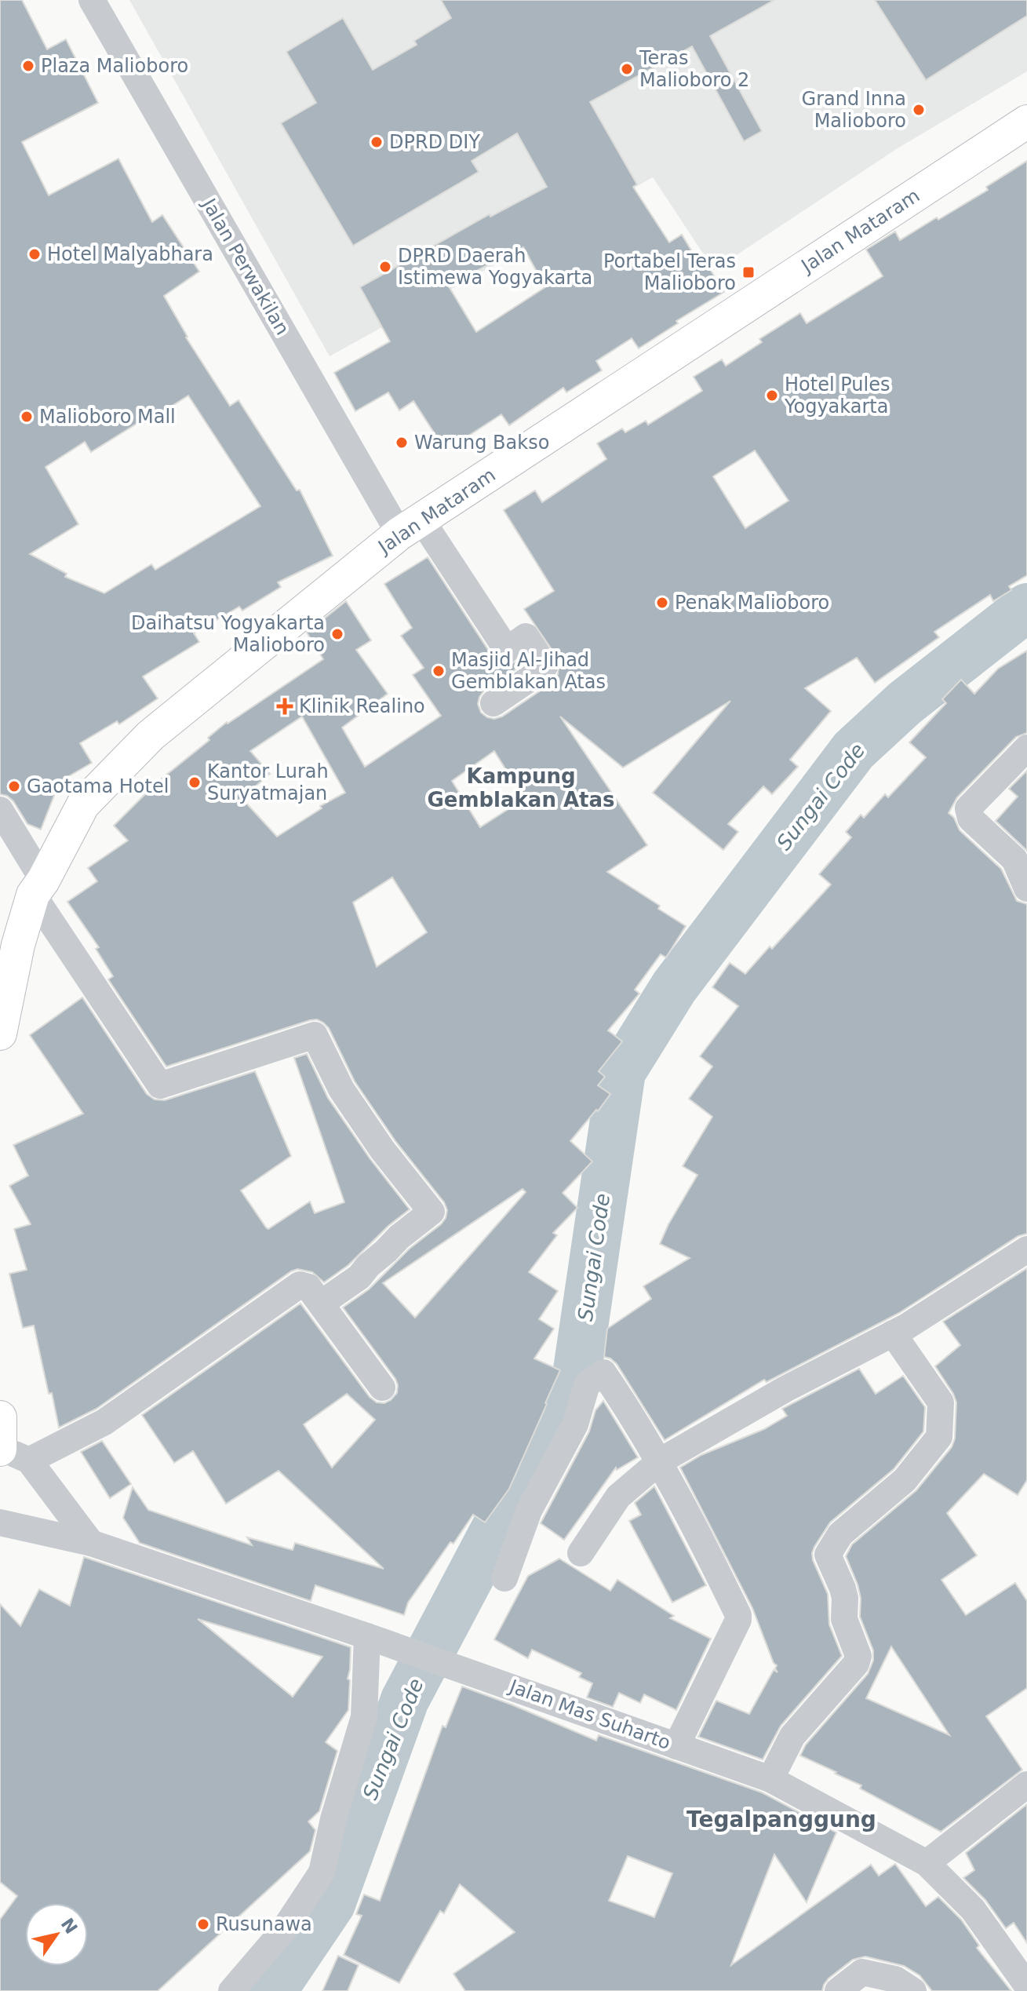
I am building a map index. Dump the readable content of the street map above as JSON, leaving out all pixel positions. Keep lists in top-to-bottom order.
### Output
{
  "streets": {
    "main road": ["Jalan Mataram"],
    "street": ["Jalan Perwakilan", "Jalan Mas Suharto"]
  },
  "crossings": [
    ["Jalan Mataram", "Jalan Perwakilan"]
  ],
  "districts": ["Kampung Gemblakan Atas", "Tegalpanggung"],
  "water": ["Sungai Code"],
  "places": {
    "other": [
      "Plaza Malioboro",
      "Teras Malioboro 2",
      "Grand Inna Malioboro",
      "DPRD DIY",
      "Hotel Malyabhara",
      "DPRD Daerah Istimewa Yogyakarta",
      "Hotel Pules Yogyakarta",
      "Malioboro Mall",
      "Warung Bakso",
      "Penak Malioboro",
      "Daihatsu Yogyakarta Malioboro",
      "Masjid Al-Jihad Gemblakan Atas",
      "Kantor Lurah Suryatmajan",
      "Gaotama Hotel",
      "Rusunawa"
    ],
    "transit": ["Portabel Teras Malioboro"],
    "health": ["Klinik Realino"]
  },
  "north": "top right"
}
